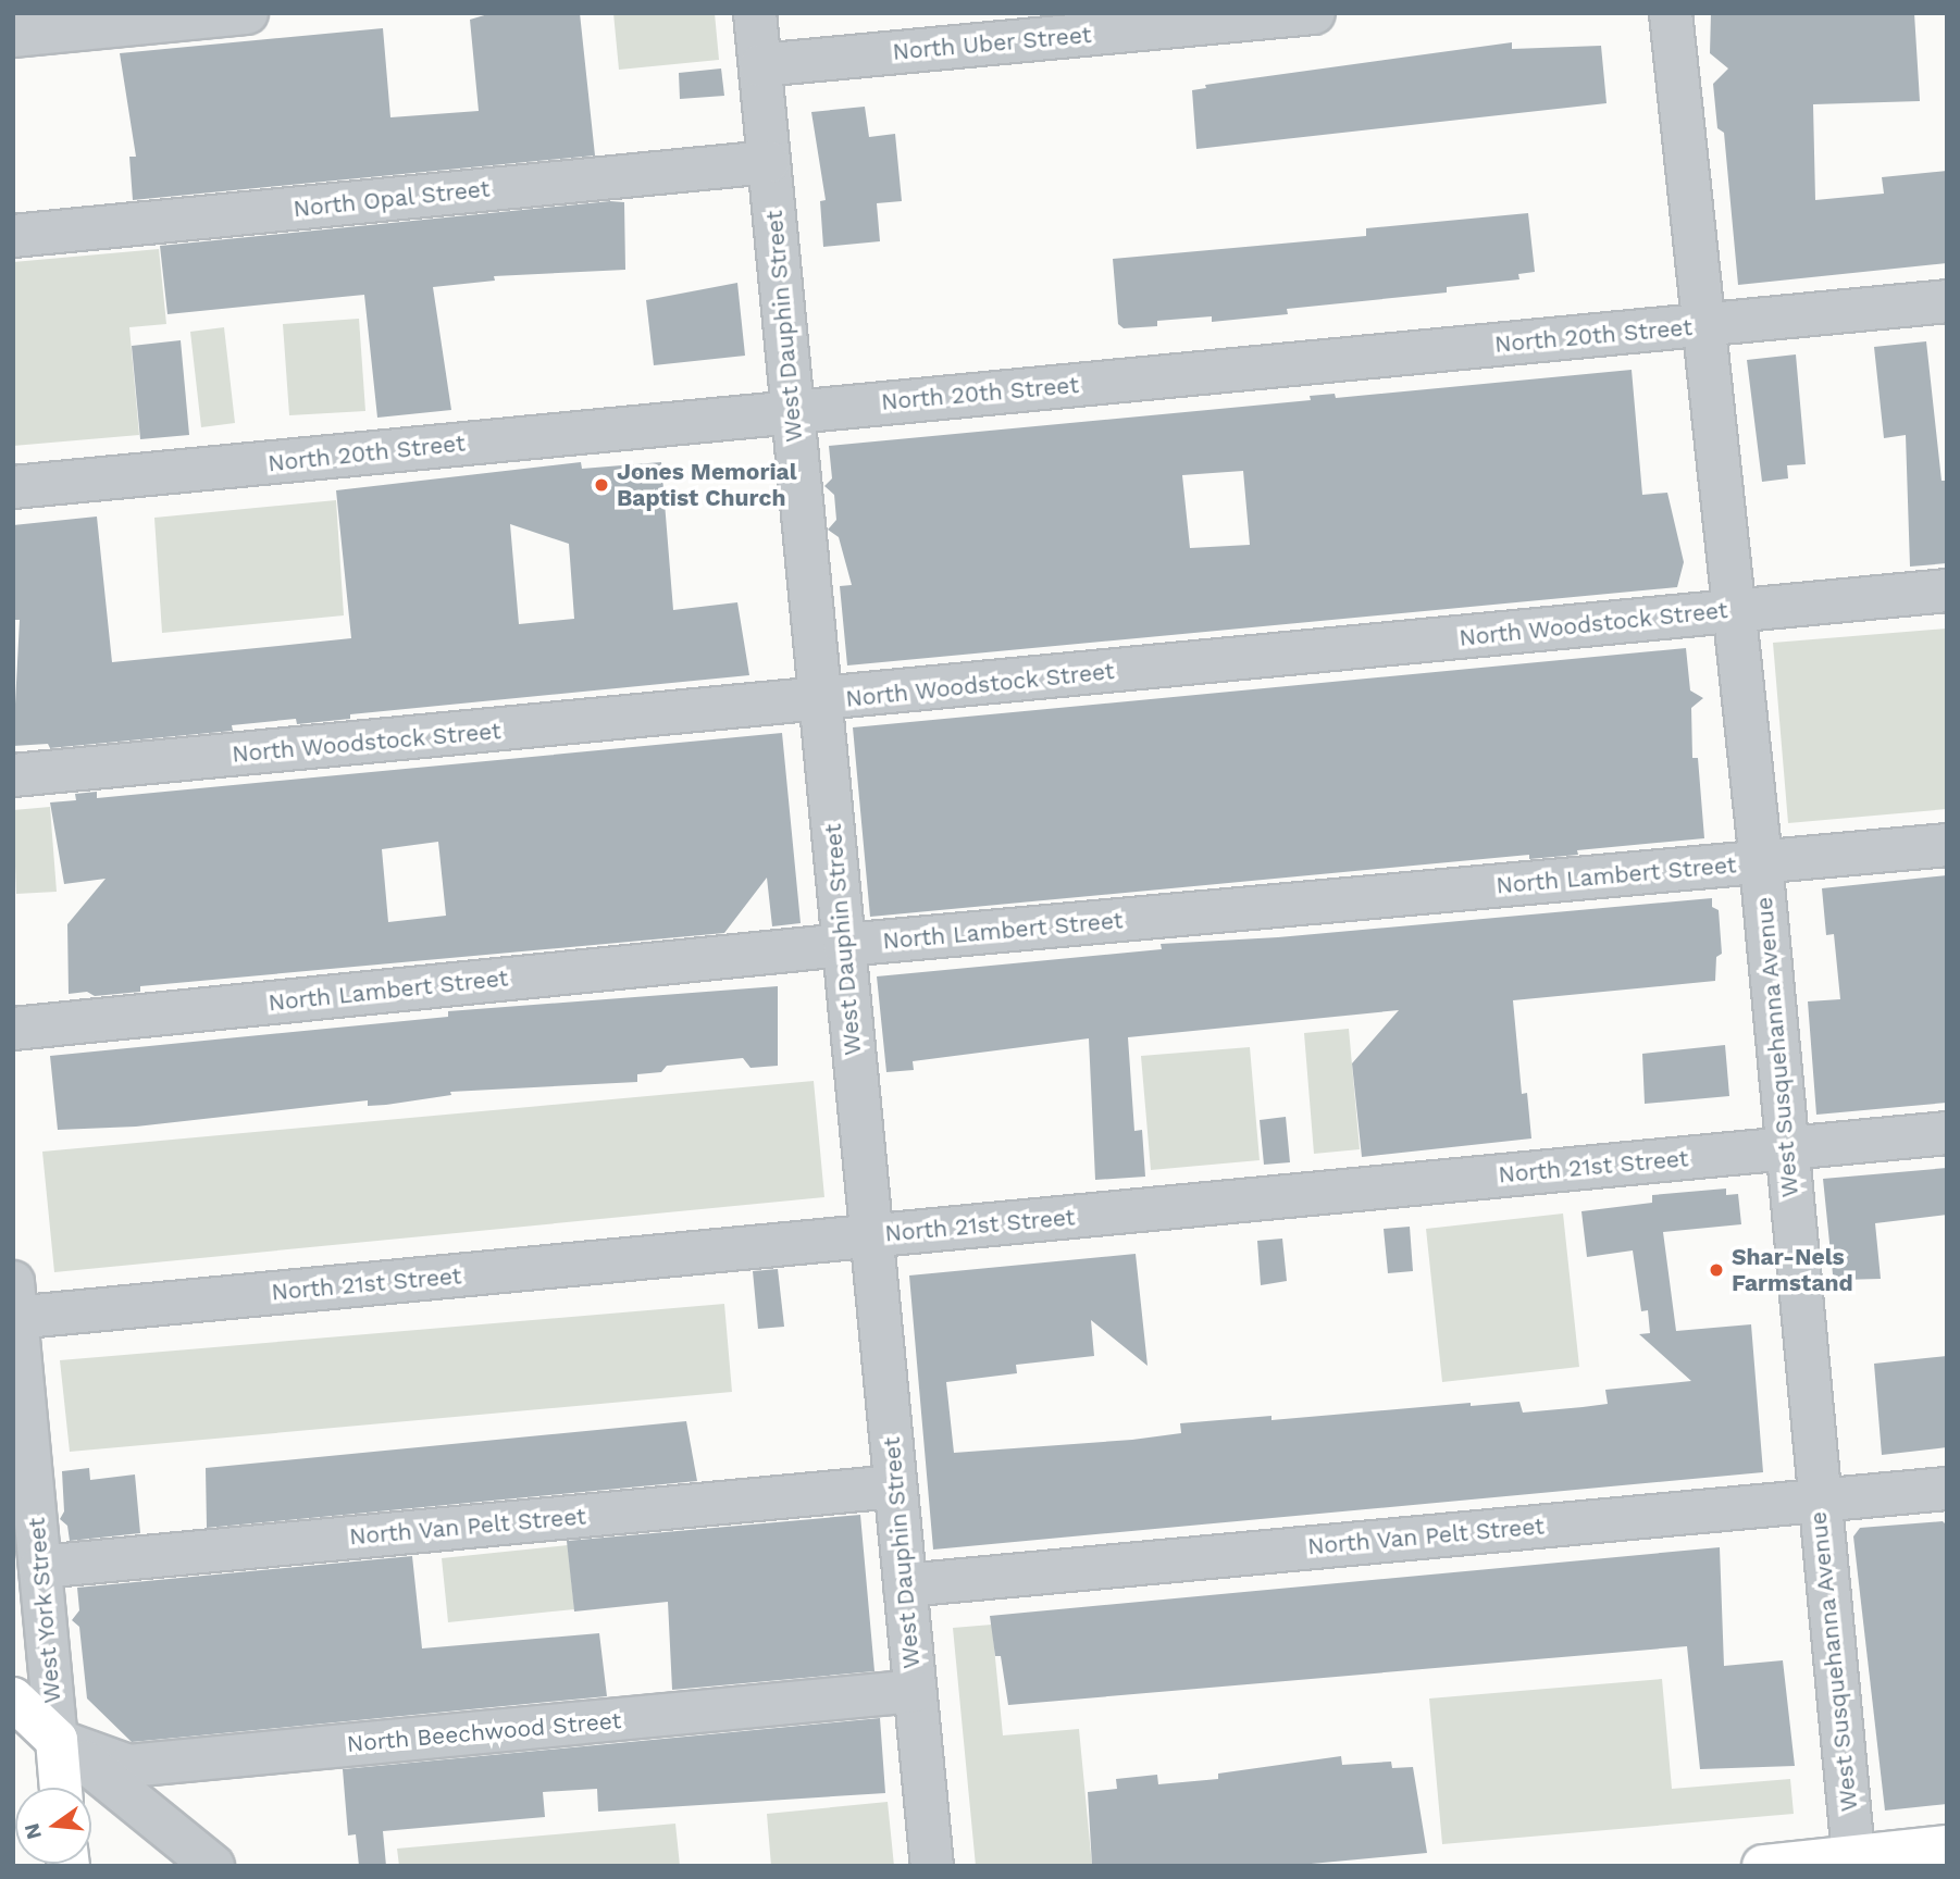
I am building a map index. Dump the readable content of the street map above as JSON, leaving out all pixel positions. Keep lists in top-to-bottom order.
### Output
{
  "streets": {
    "main road": ["West York Street"],
    "street": [
      "North Uber Street",
      "North Opal Street",
      "West Dauphin Street",
      "North 20th Street",
      "North Woodstock Street",
      "North Lambert Street",
      "West Susquehanna Avenue",
      "North 21st Street",
      "North Van Pelt Street",
      "North Beechwood Street"
    ]
  },
  "crossings": [
    ["North Uber Street", "West Dauphin Street"],
    ["North Opal Street", "West Dauphin Street"],
    ["West Dauphin Street", "North 20th Street"],
    ["West Dauphin Street", "North Woodstock Street"],
    ["West Dauphin Street", "North Lambert Street"],
    ["West Dauphin Street", "North 21st Street"],
    ["West Dauphin Street", "North Van Pelt Street"],
    ["West Dauphin Street", "North Beechwood Street"],
    ["North 20th Street", "West Susquehanna Avenue"],
    ["North Woodstock Street", "West Susquehanna Avenue"],
    ["North Lambert Street", "West Susquehanna Avenue"],
    ["West Susquehanna Avenue", "North 21st Street"],
    ["West Susquehanna Avenue", "North Van Pelt Street"],
    ["North 21st Street", "West York Street"],
    ["North Van Pelt Street", "West York Street"],
    ["West York Street", "North Beechwood Street"]
  ],
  "places": ["Jones Memorial Baptist Church", "Shar-Nels Farmstand"],
  "north": "left"
}
